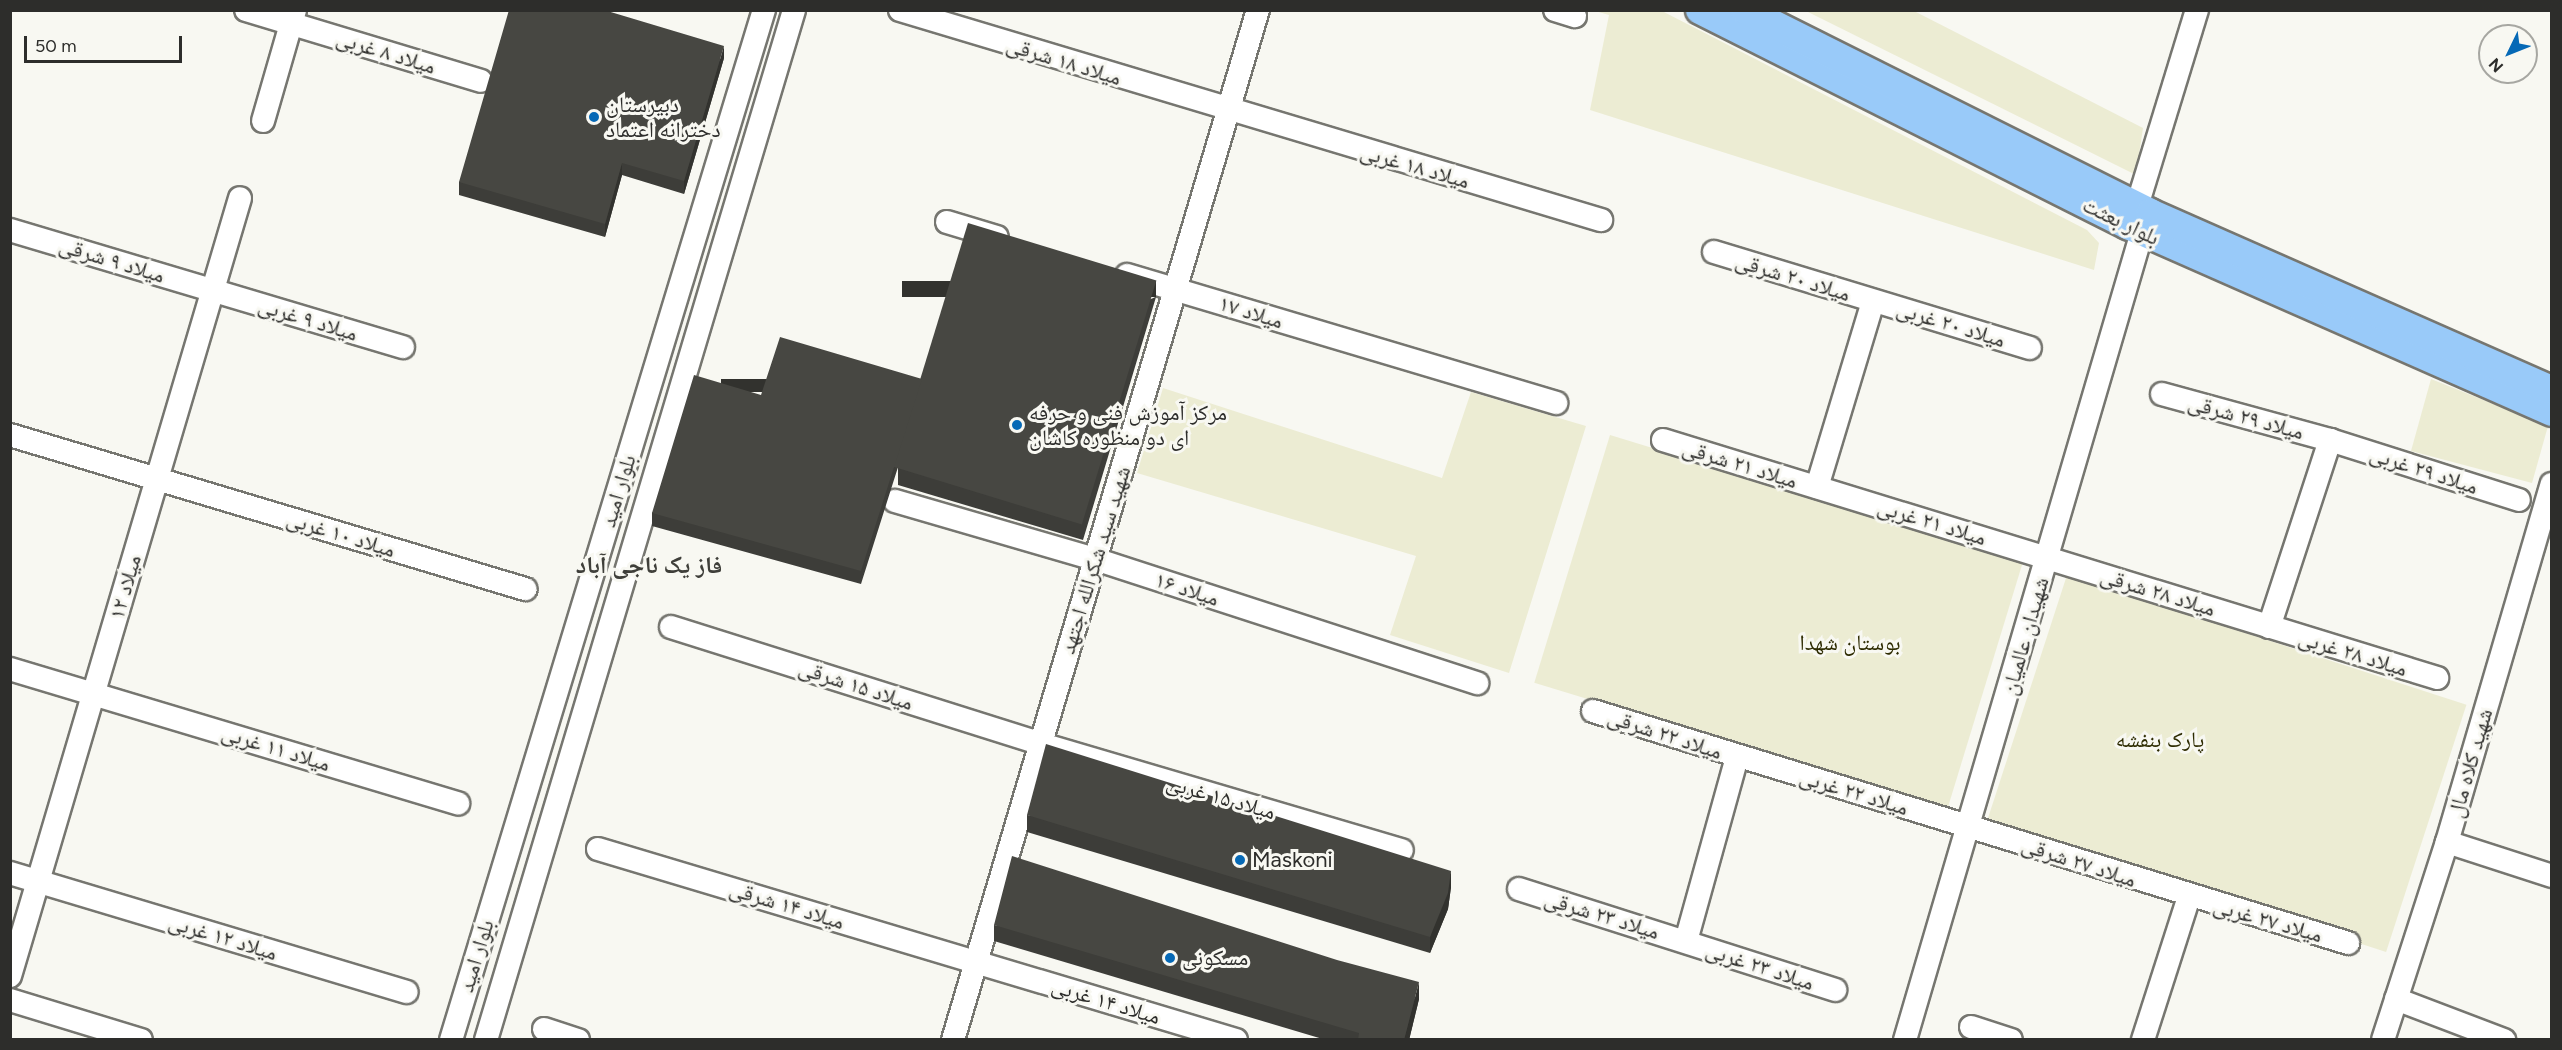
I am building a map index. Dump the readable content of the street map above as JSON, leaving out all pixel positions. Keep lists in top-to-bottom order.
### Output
{
  "streets": {
    "main road": ["بلوار بعثت"],
    "street": [
      "میلاد ۸ غربی",
      "میلاد ۱۸ شرقی",
      "میلاد ۱۸ غربی",
      "میلاد ۹ شرقی",
      "میلاد ۲۰ شرقی",
      "میلاد ۱۷",
      "میلاد ۹ غربی",
      "میلاد ۲۰ غربی",
      "میلاد ۲۹ شرقی",
      "میلاد ۲۱ شرقی",
      "میلاد ۲۹ غربی",
      "بلوار امید",
      "میلاد ۲۱ غربی",
      "میلاد ۱۰ غربی",
      "شهید سید شکرالله اجتهد",
      "میلاد ۱۲",
      "میلاد ۱۶",
      "میلاد ۲۸ شرقی",
      "شهیدان عالمیان",
      "میلاد ۲۸ غربی",
      "میلاد ۱۵ شرقی",
      "میلاد ۲۲ شرقی",
      "میلاد ۱۱ غربی",
      "شهید کلاه مال",
      "میلاد ۲۲ غربی",
      "میلاد ۱۵ غربی",
      "میلاد ۲۷ شرقی",
      "میلاد ۱۴ شرقی",
      "میلاد ۲۳ شرقی",
      "میلاد ۲۷ غربی",
      "میلاد ۱۲ غربی",
      "میلاد ۲۳ غربی",
      "میلاد ۱۴ غربی"
    ]
  },
  "crossings": [
    ["میلاد ۱۸ شرقی", "میلاد ۱۸ غربی"],
    ["میلاد ۱۸ شرقی", "شهید سید شکرالله اجتهد"],
    ["میلاد ۱۸ غربی", "شهید سید شکرالله اجتهد"],
    ["بلوار بعثت", "شهیدان عالمیان"],
    ["میلاد ۹ شرقی", "میلاد ۹ غربی"],
    ["میلاد ۹ شرقی", "میلاد ۱۲"],
    ["میلاد ۲۰ شرقی", "میلاد ۲۰ غربی"],
    ["میلاد ۱۷", "شهید سید شکرالله اجتهد"],
    ["میلاد ۹ غربی", "میلاد ۱۲"],
    ["میلاد ۲۹ شرقی", "میلاد ۲۹ غربی"],
    ["میلاد ۲۱ شرقی", "میلاد ۲۱ غربی"],
    ["میلاد ۲۱ غربی", "میلاد ۲۸ شرقی"],
    ["میلاد ۲۱ غربی", "شهیدان عالمیان"],
    ["میلاد ۱۰ غربی", "میلاد ۱۲"],
    ["شهید سید شکرالله اجتهد", "میلاد ۱۶"],
    ["شهید سید شکرالله اجتهد", "میلاد ۱۵ شرقی"],
    ["شهید سید شکرالله اجتهد", "میلاد ۱۵ غربی"],
    ["شهید سید شکرالله اجتهد", "میلاد ۱۴ شرقی"],
    ["شهید سید شکرالله اجتهد", "میلاد ۱۴ غربی"],
    ["میلاد ۱۲", "میلاد ۱۱ غربی"],
    ["میلاد ۱۲", "میلاد ۱۲ غربی"],
    ["میلاد ۲۸ شرقی", "شهیدان عالمیان"],
    ["میلاد ۲۸ شرقی", "میلاد ۲۸ غربی"],
    ["شهیدان عالمیان", "میلاد ۲۲ غربی"],
    ["شهیدان عالمیان", "میلاد ۲۷ شرقی"],
    ["میلاد ۱۵ شرقی", "میلاد ۱۵ غربی"],
    ["میلاد ۲۲ شرقی", "میلاد ۲۲ غربی"],
    ["میلاد ۲۲ غربی", "میلاد ۲۷ شرقی"],
    ["میلاد ۲۷ شرقی", "میلاد ۲۷ غربی"],
    ["میلاد ۱۴ شرقی", "میلاد ۱۴ غربی"],
    ["میلاد ۲۳ شرقی", "میلاد ۲۳ غربی"]
  ],
  "districts": ["فاز یک ناجی آباد"],
  "parks": ["بوستان شهدا", "پارک بنفشه"],
  "places": [
    "دبیرستان دخترانه اعتماد",
    "مرکز آموزش فنی و حرفه ای دو منظوره کاشان",
    "Maskoni",
    "مسکونی"
  ],
  "scale_bar": "50 m",
  "north": "bottom left"
}
